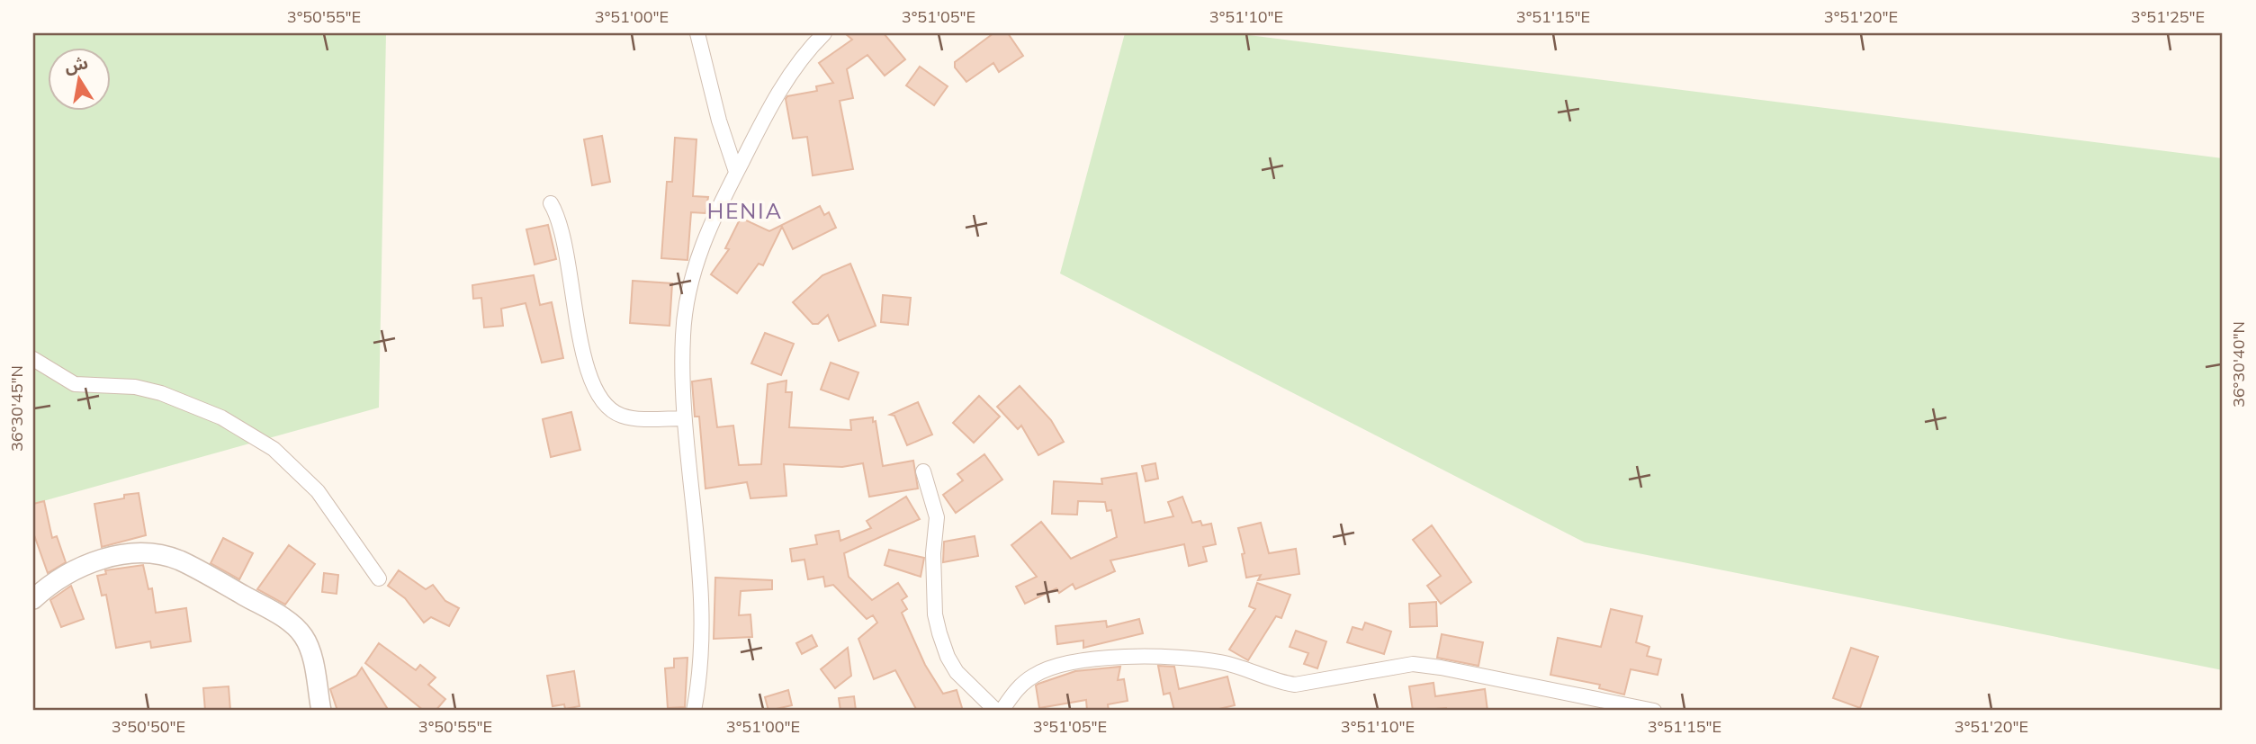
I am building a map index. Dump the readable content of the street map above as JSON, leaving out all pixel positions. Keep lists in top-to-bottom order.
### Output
{
  "districts": ["HENIA"],
  "north": "top",
  "coordinates": [
    "3°50'55\"E",
    "3°51'00\"E",
    "3°51'05\"E",
    "3°51'10\"E",
    "3°51'15\"E",
    "3°51'20\"E",
    "3°51'25\"E",
    "36°30'40\"N",
    "36°30'45\"N",
    "3°50'50\"E"
  ]
}
